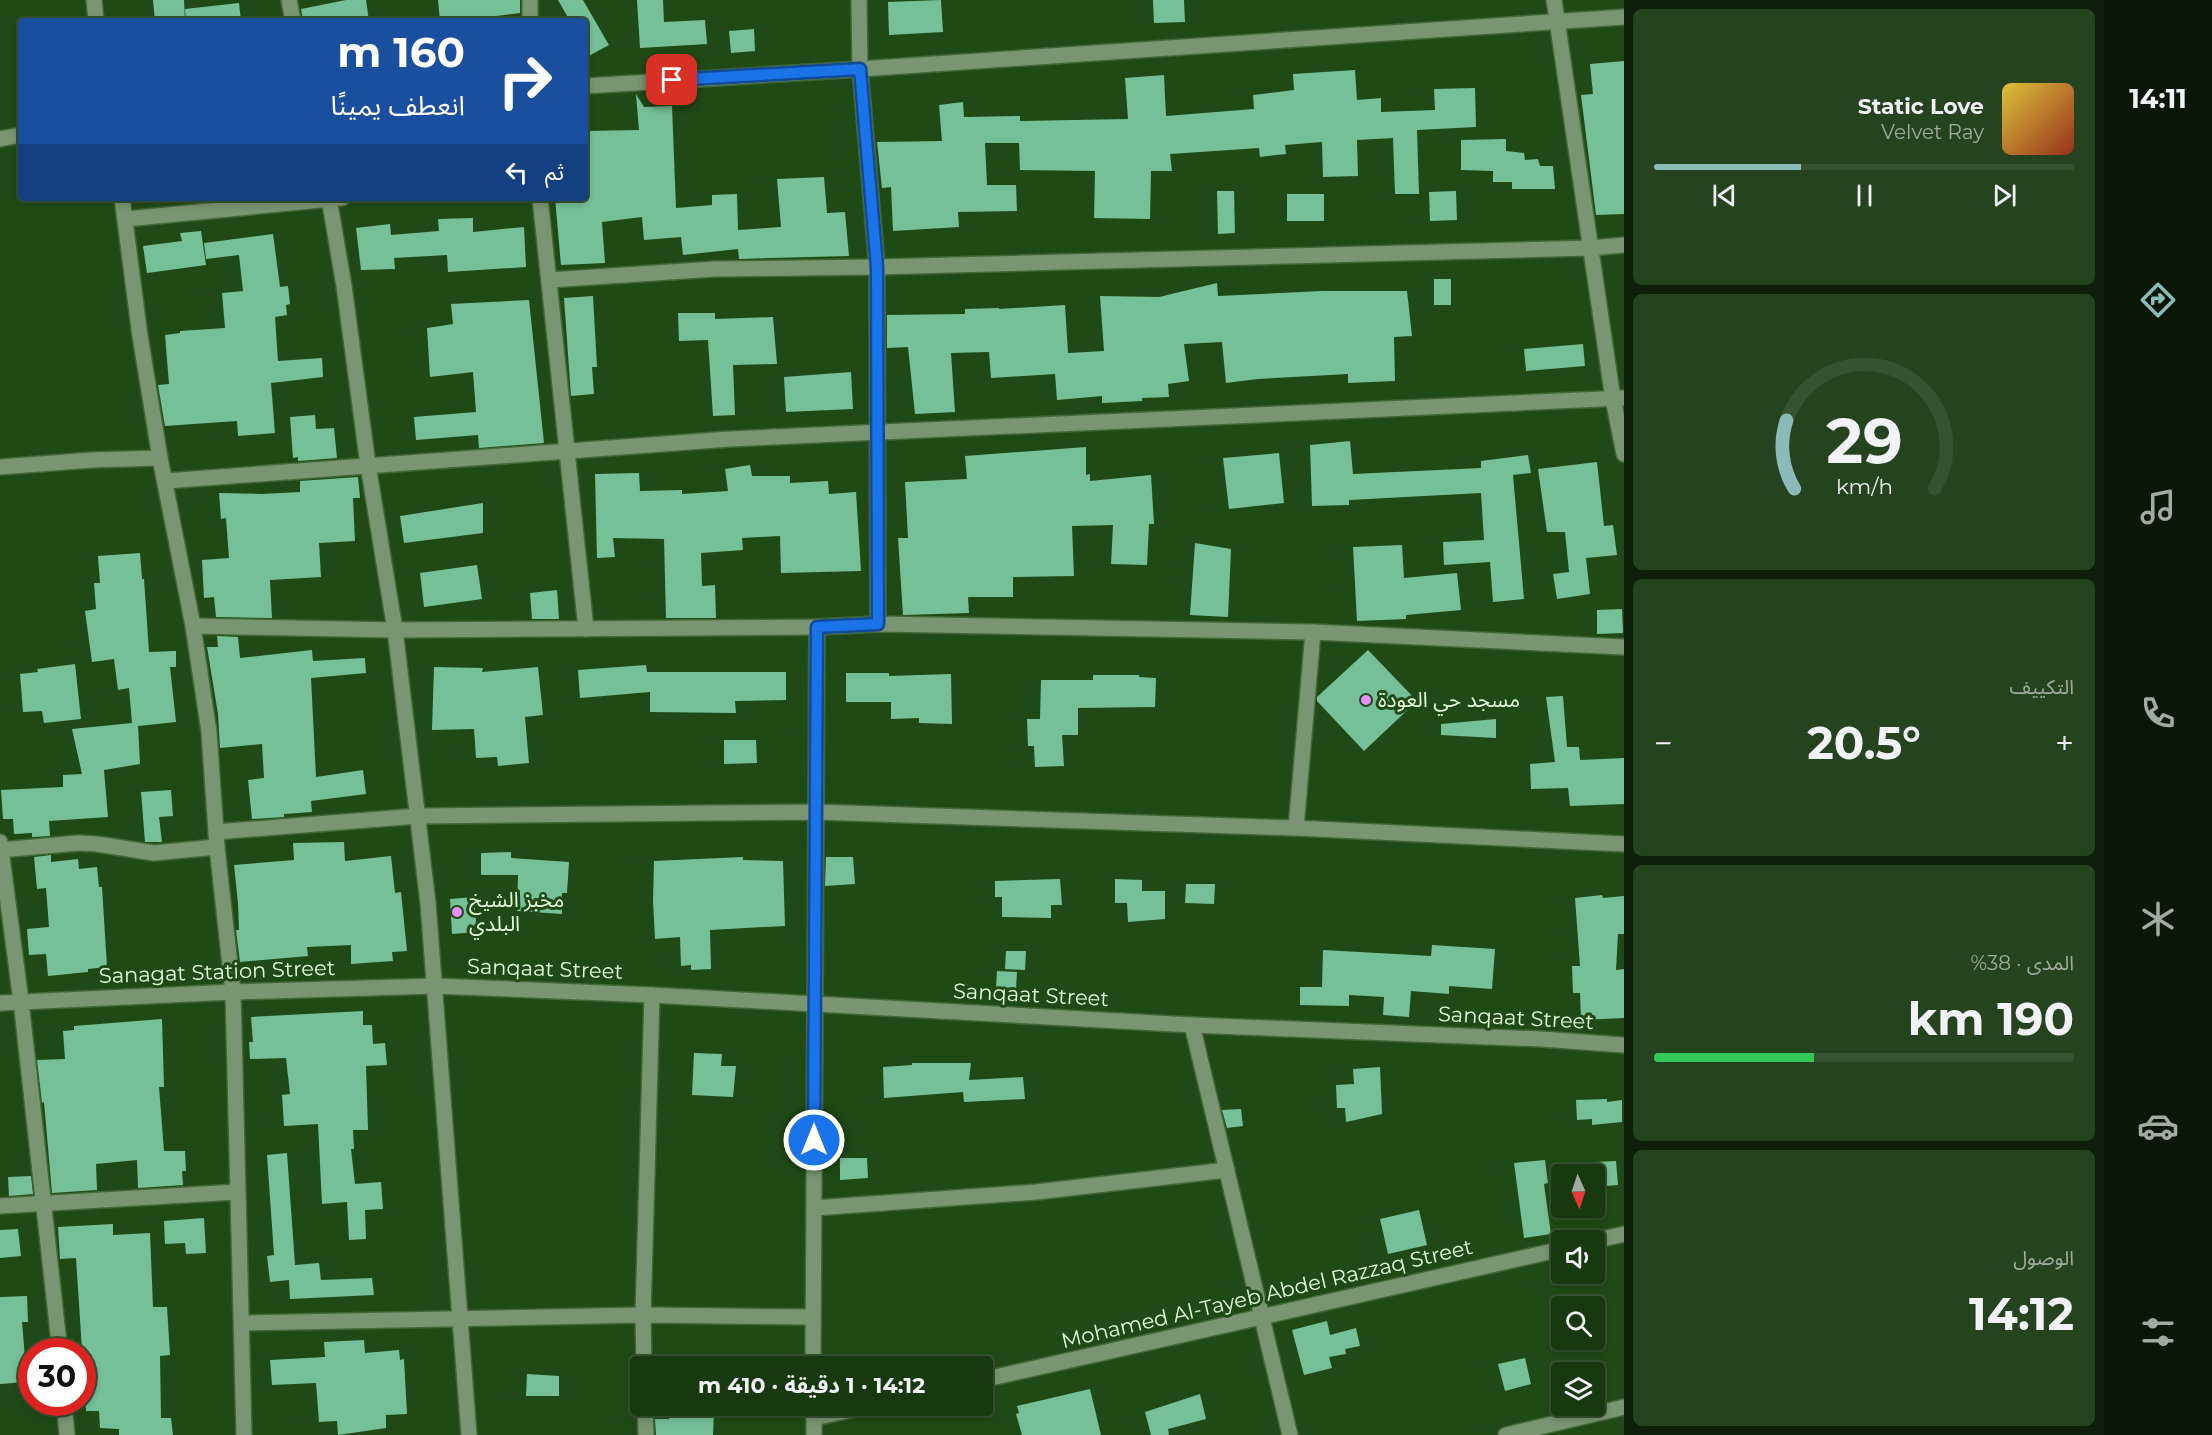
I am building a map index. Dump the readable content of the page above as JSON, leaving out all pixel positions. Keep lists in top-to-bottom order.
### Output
{
  "streets": {
    "street": ["Sanqaat Street", "Sanagat Station Street", "Mohamed Al-Tayeb Abdel Razzaq Street"]
  },
  "crossings": [
    ["Sanqaat Street", "Sanagat Station Street"]
  ],
  "places": ["مسجد حي العودة", "مخبز الشيخ البلدي"],
  "north": "bottom",
  "page": {
    "tabs": "14:11",
    "turn": ["160 m", "انعطف يمينًا"],
    "song": ["Static Love", "Velvet Ray"],
    "then": "ثم",
    "tile": [
      "التكييف",
      ["المدى · 38%", "190 km"],
      ["الوصول", "14:12"]
    ],
    "heat": ["−", "20.5°", "+"],
    "limit": "30",
    "trip": "14:12 · 1 دقيقة · 410 m",
    "gauge": ["29", "km/h"]
  }
}
